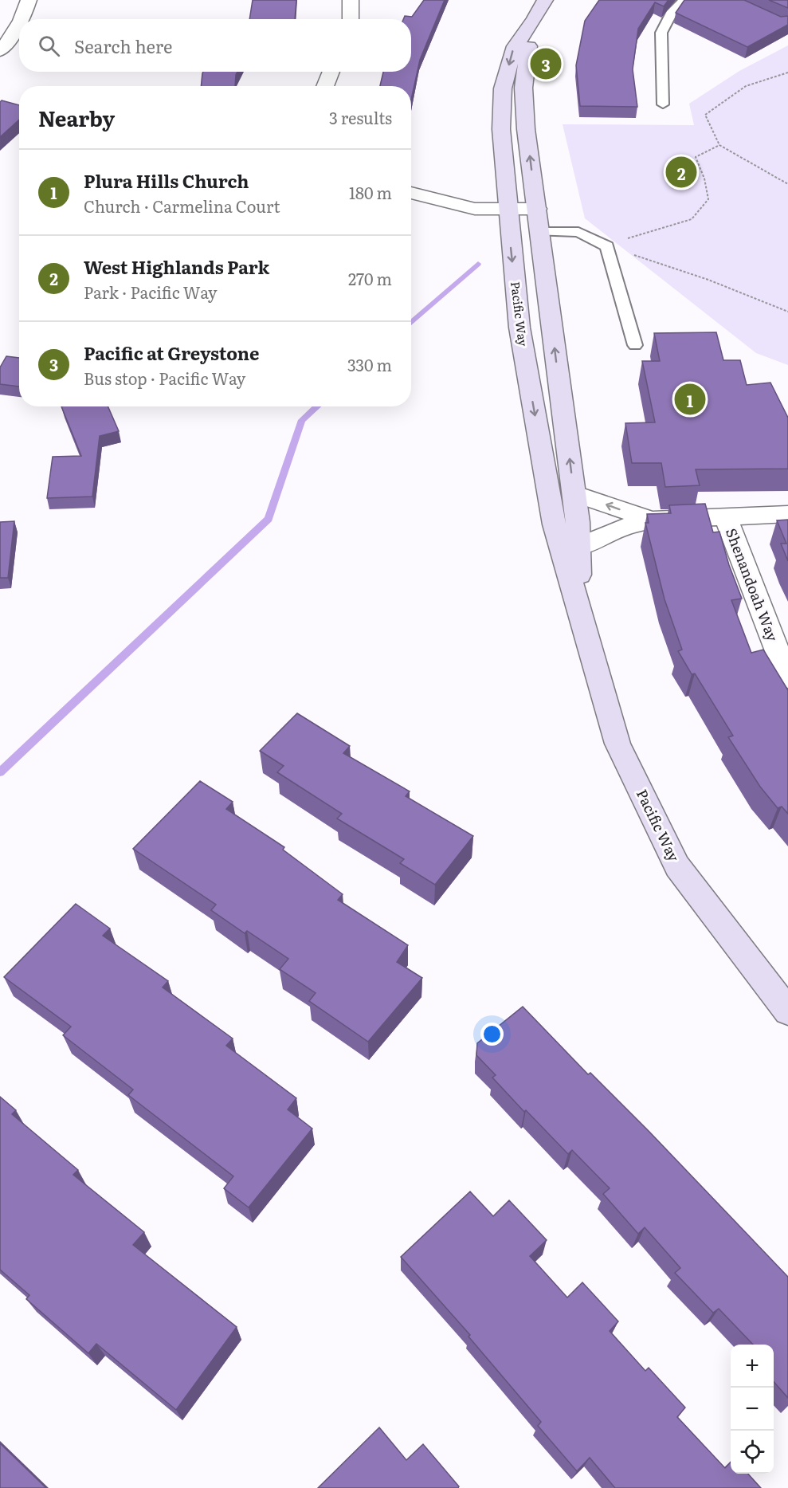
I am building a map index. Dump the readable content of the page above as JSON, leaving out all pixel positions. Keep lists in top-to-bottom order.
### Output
{
  "streets": {
    "main road": ["Pacific Way"],
    "street": ["Shenandoah Way"]
  },
  "page": {
    "search": "Search here",
    "pins": ["3", "2", "1"],
    "heading": ["Nearby", "3 results"],
    "list": [
      {
        "mark": "1",
        "name": "Plura Hills Church",
        "note": "Church · Carmelina Court",
        "value": "180 m"
      },
      {
        "mark": "2",
        "name": "West Highlands Park",
        "note": "Park · Pacific Way",
        "value": "270 m"
      },
      {
        "mark": "3",
        "name": "Pacific at Greystone",
        "note": "Bus stop · Pacific Way",
        "value": "330 m"
      }
    ],
    "map_buttons": ["+", "−"]
  }
}
